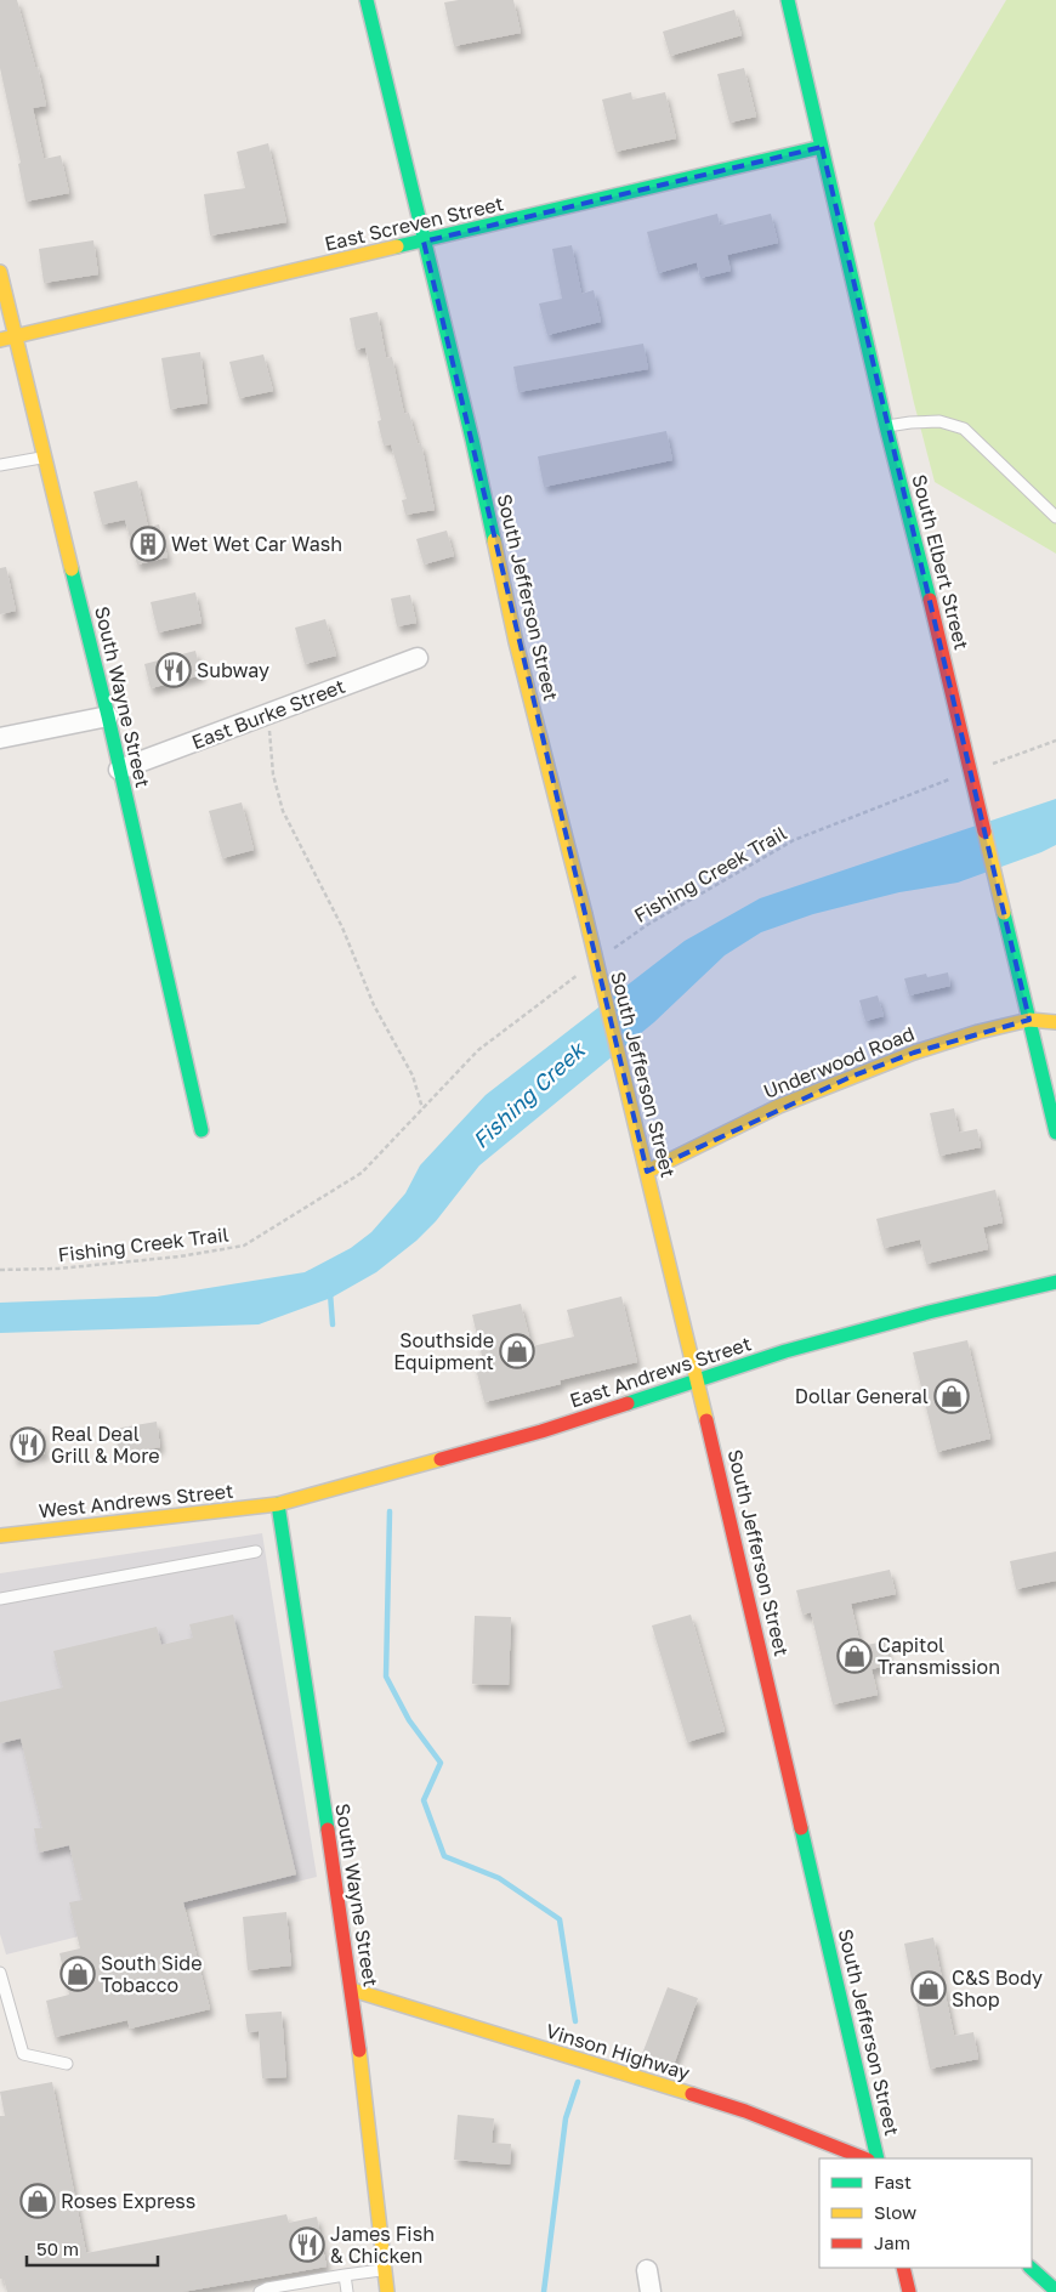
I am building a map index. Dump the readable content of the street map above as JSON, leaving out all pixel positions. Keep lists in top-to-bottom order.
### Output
{
  "streets": {
    "street": [
      "East Screven Street",
      "South Elbert Street",
      "South Jefferson Street",
      "South Wayne Street",
      "East Burke Street",
      "Underwood Road",
      "East Andrews Street",
      "West Andrews Street",
      "Vinson Highway"
    ],
    "path": ["Fishing Creek Trail"]
  },
  "crossings": [
    ["East Screven Street", "South Elbert Street"],
    ["East Screven Street", "South Jefferson Street"],
    ["East Screven Street", "South Wayne Street"],
    ["South Elbert Street", "Underwood Road"],
    ["South Jefferson Street", "Underwood Road"],
    ["South Jefferson Street", "East Andrews Street"],
    ["South Wayne Street", "East Burke Street"],
    ["South Wayne Street", "East Andrews Street"],
    ["South Wayne Street", "West Andrews Street"],
    ["South Wayne Street", "Vinson Highway"],
    ["East Andrews Street", "West Andrews Street"]
  ],
  "water": ["Fishing Creek"],
  "places": {
    "building": ["Wet Wet Car Wash"],
    "restaurant": ["Subway", "Real Deal Grill & More", "James Fish & Chicken"],
    "shop": [
      "Southside Equipment",
      "Dollar General",
      "Capitol Transmission",
      "South Side Tobacco",
      "C&S Body Shop",
      "Roses Express"
    ]
  },
  "legend": ["Fast", "Slow", "Jam"],
  "scale_bar": "50 m"
}
